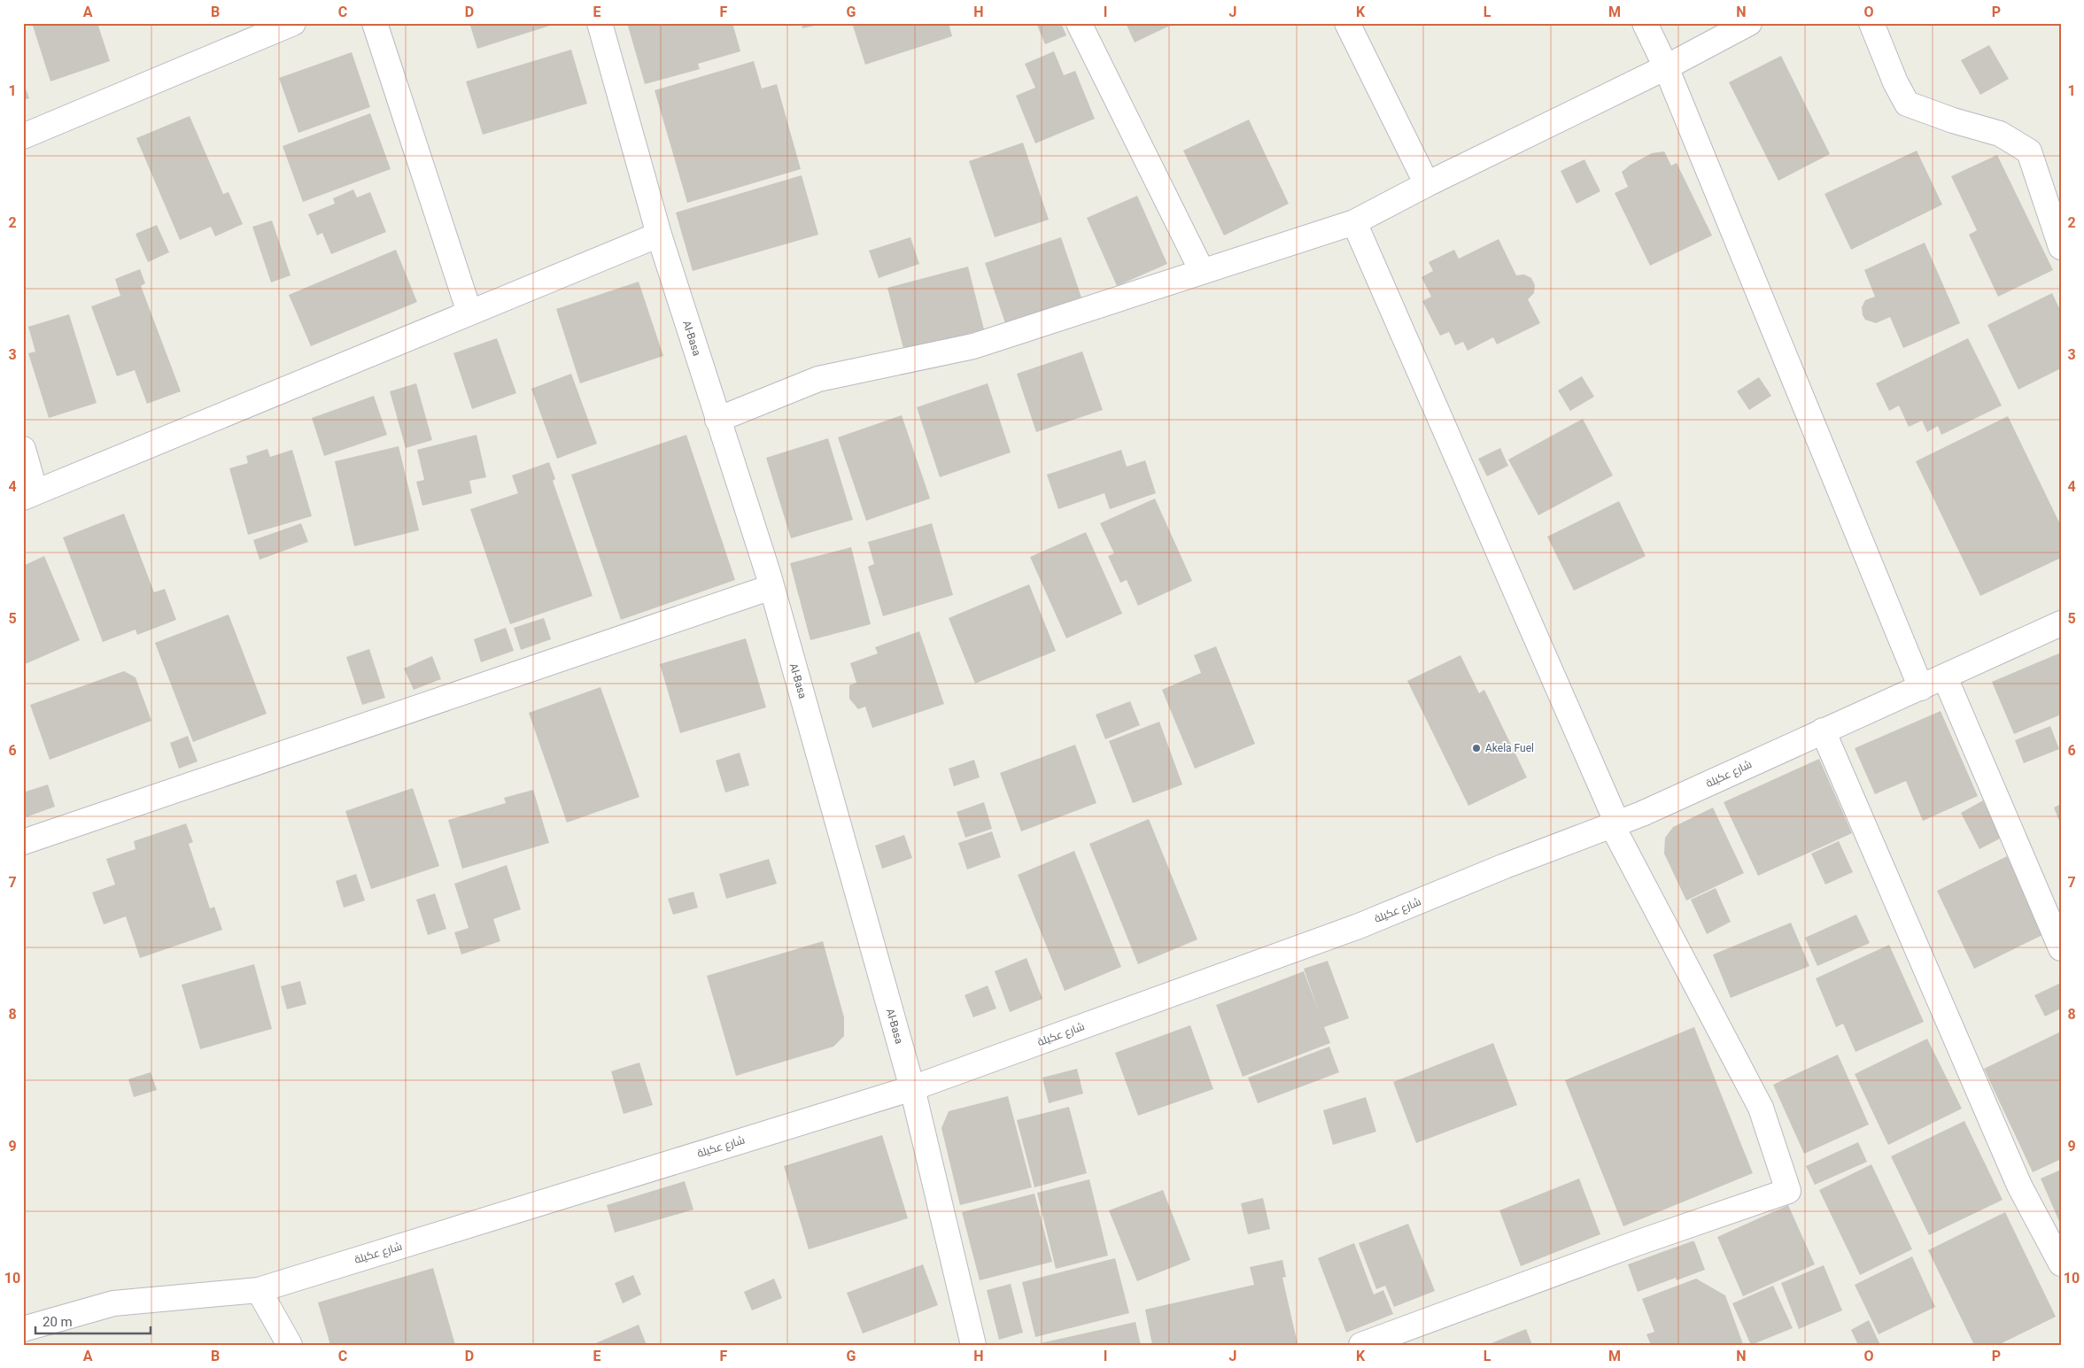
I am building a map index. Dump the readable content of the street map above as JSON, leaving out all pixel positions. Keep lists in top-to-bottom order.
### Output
{
  "streets": {
    "street": ["Al-Basa", "شارع عكيلة"]
  },
  "crossings": [
    ["Al-Basa", "شارع عكيلة"]
  ],
  "places": ["Akela Fuel"],
  "scale_bar": "20 m",
  "grid": {
    "columns": [
      "A",
      "B",
      "C",
      "D",
      "E",
      "F",
      "G",
      "H",
      "I",
      "J",
      "K",
      "L",
      "M",
      "N",
      "O",
      "P"
    ],
    "rows": [
      "1",
      "2",
      "3",
      "4",
      "5",
      "6",
      "7",
      "8",
      "9",
      "10"
    ]
  }
}
